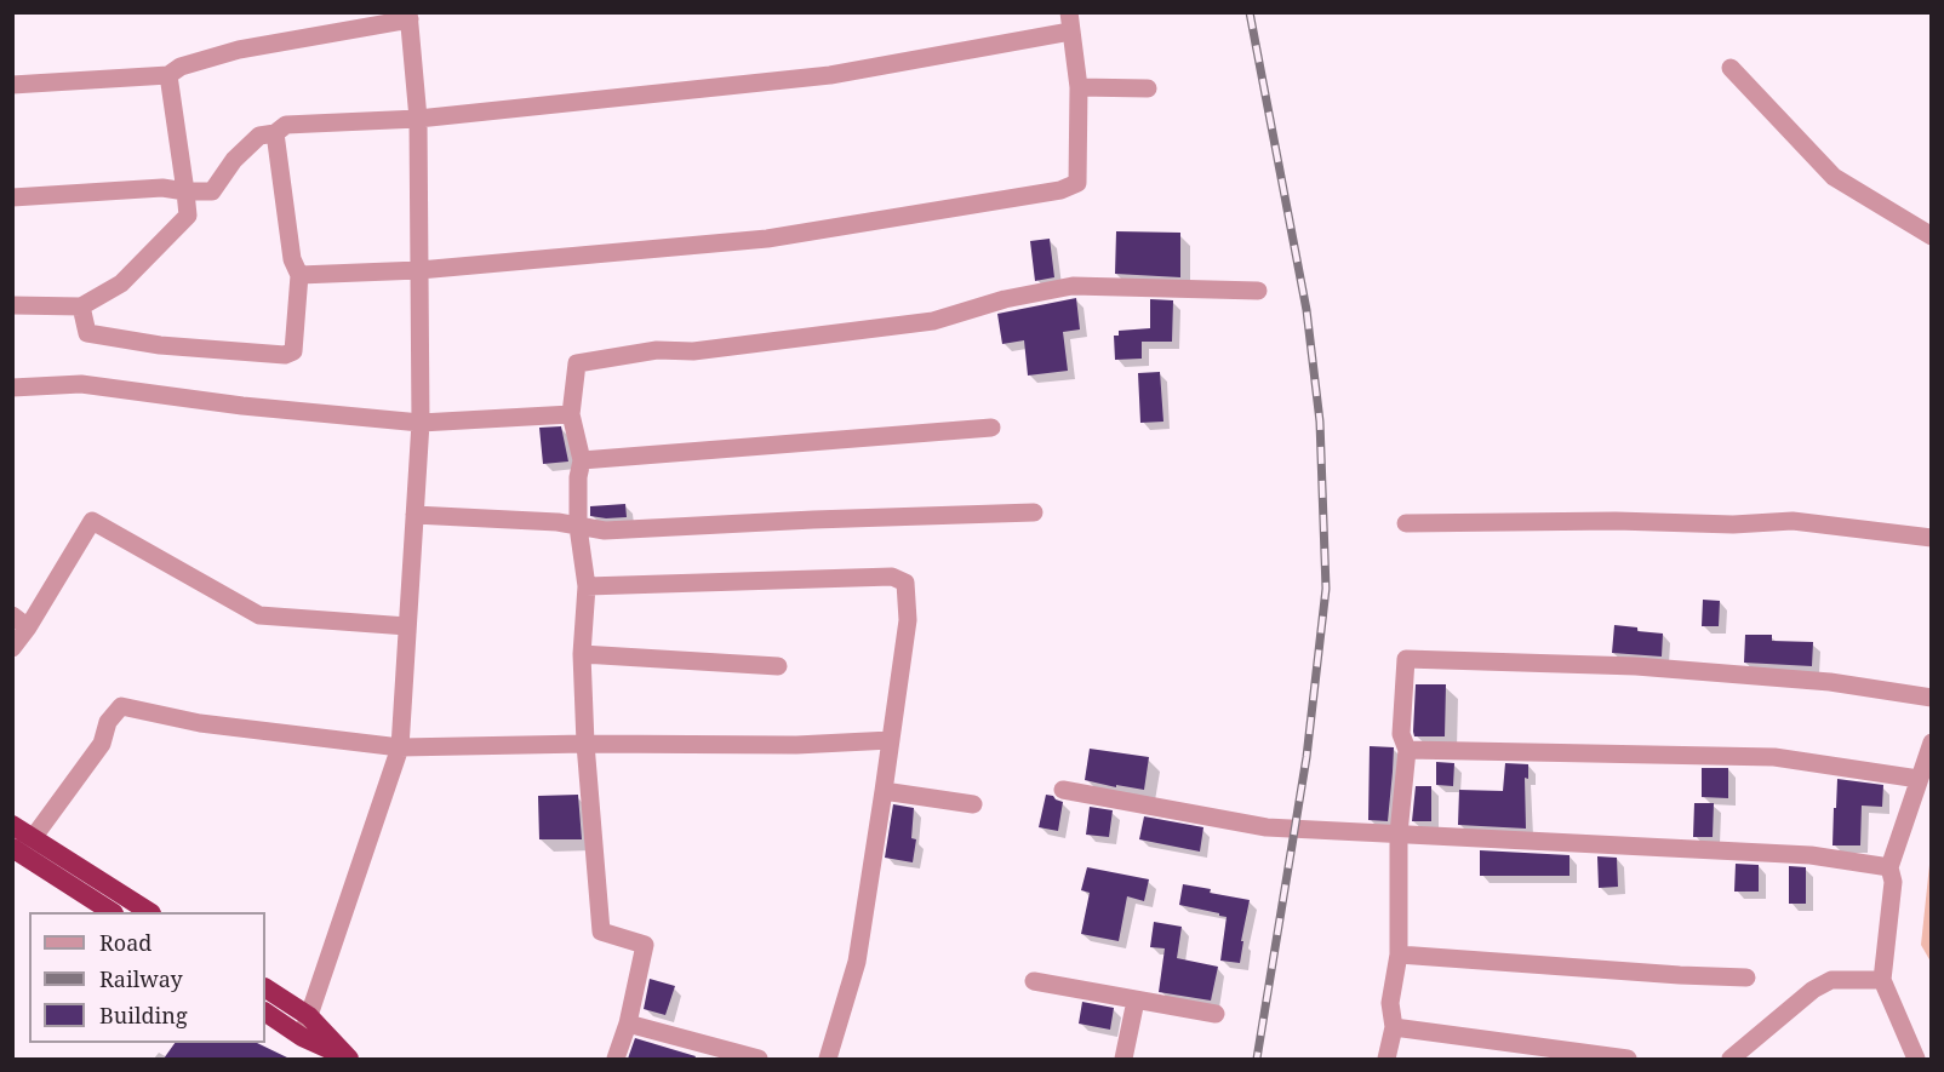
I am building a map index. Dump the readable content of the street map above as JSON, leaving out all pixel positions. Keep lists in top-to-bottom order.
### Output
{
  "legend": ["Road", "Railway", "Building"]
}
